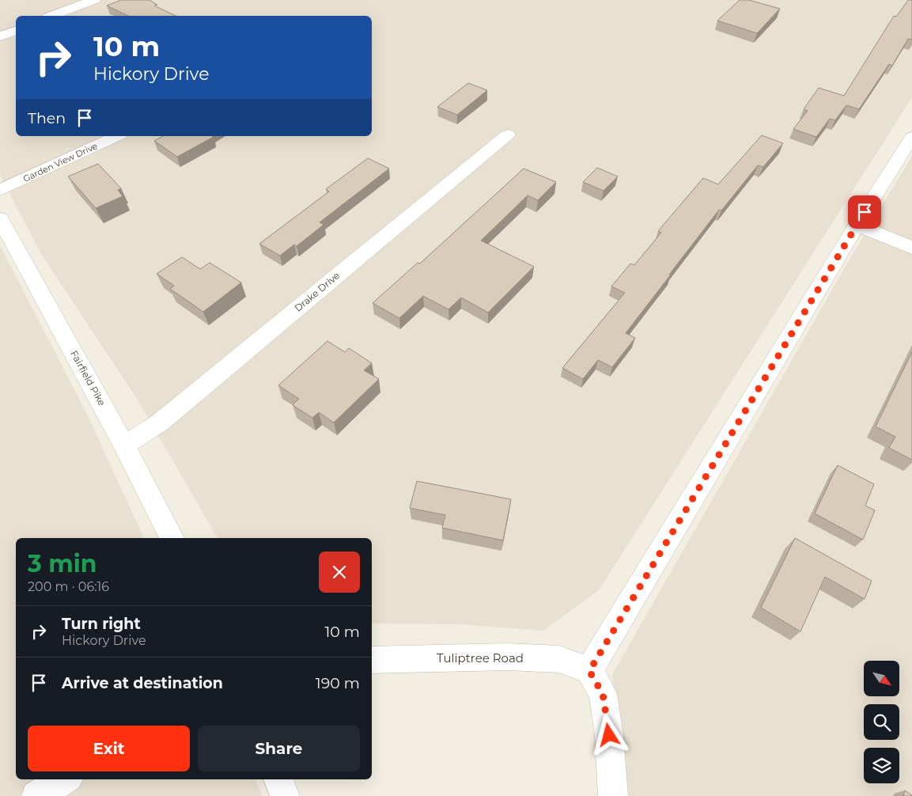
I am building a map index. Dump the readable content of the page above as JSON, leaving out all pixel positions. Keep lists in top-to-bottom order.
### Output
{
  "streets": {
    "street": [
      "Garden View Drive",
      "Drake Drive",
      "Fairfield Pike",
      "Tuliptree Road"
    ]
  },
  "crossings": [
    ["Drake Drive", "Fairfield Pike"]
  ],
  "north": "bottom right",
  "page": {
    "turn": ["10 m", "Hickory Drive"],
    "then": "Then",
    "heading": ["3 min", "200 m · 06:16"],
    "list": [
      {
        "name": "Turn right",
        "note": "Hickory Drive",
        "value": "10 m"
      },
      {
        "name": "Arrive at destination",
        "value": "190 m"
      }
    ],
    "buttons": ["Exit", "Share"]
  }
}
